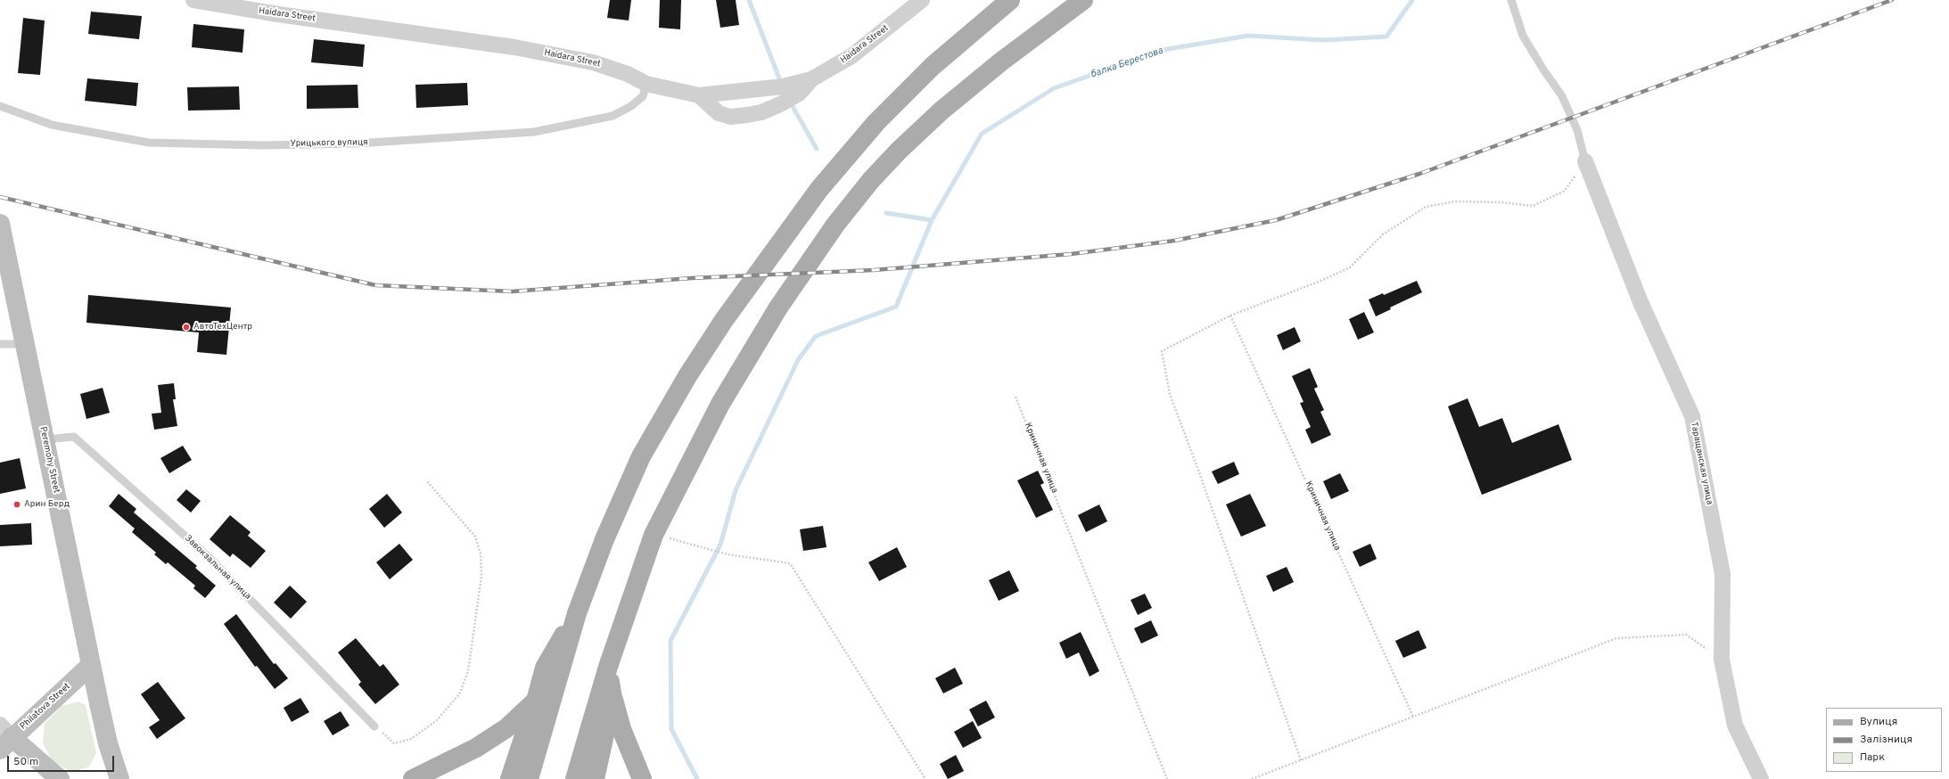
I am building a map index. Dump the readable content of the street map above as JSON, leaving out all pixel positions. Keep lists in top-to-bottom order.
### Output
{
  "streets": {
    "main road": ["Peremohy Street", "Philatova Street"],
    "street": ["Haidara Street", "Таращанская улица"],
    "lane": ["Урицького вулиця", "Завокзальная улица"],
    "path": ["Криничная улица"]
  },
  "crossings": [
    ["Haidara Street", "Урицького вулиця"],
    ["Peremohy Street", "Завокзальная улица"],
    ["Peremohy Street", "Philatova Street"]
  ],
  "water": ["балка Берестова"],
  "places": ["АвтоТехЦентр", "Арин Берд"],
  "legend": ["Вулиця", "Залізниця", "Парк"],
  "scale_bar": "50 m"
}
